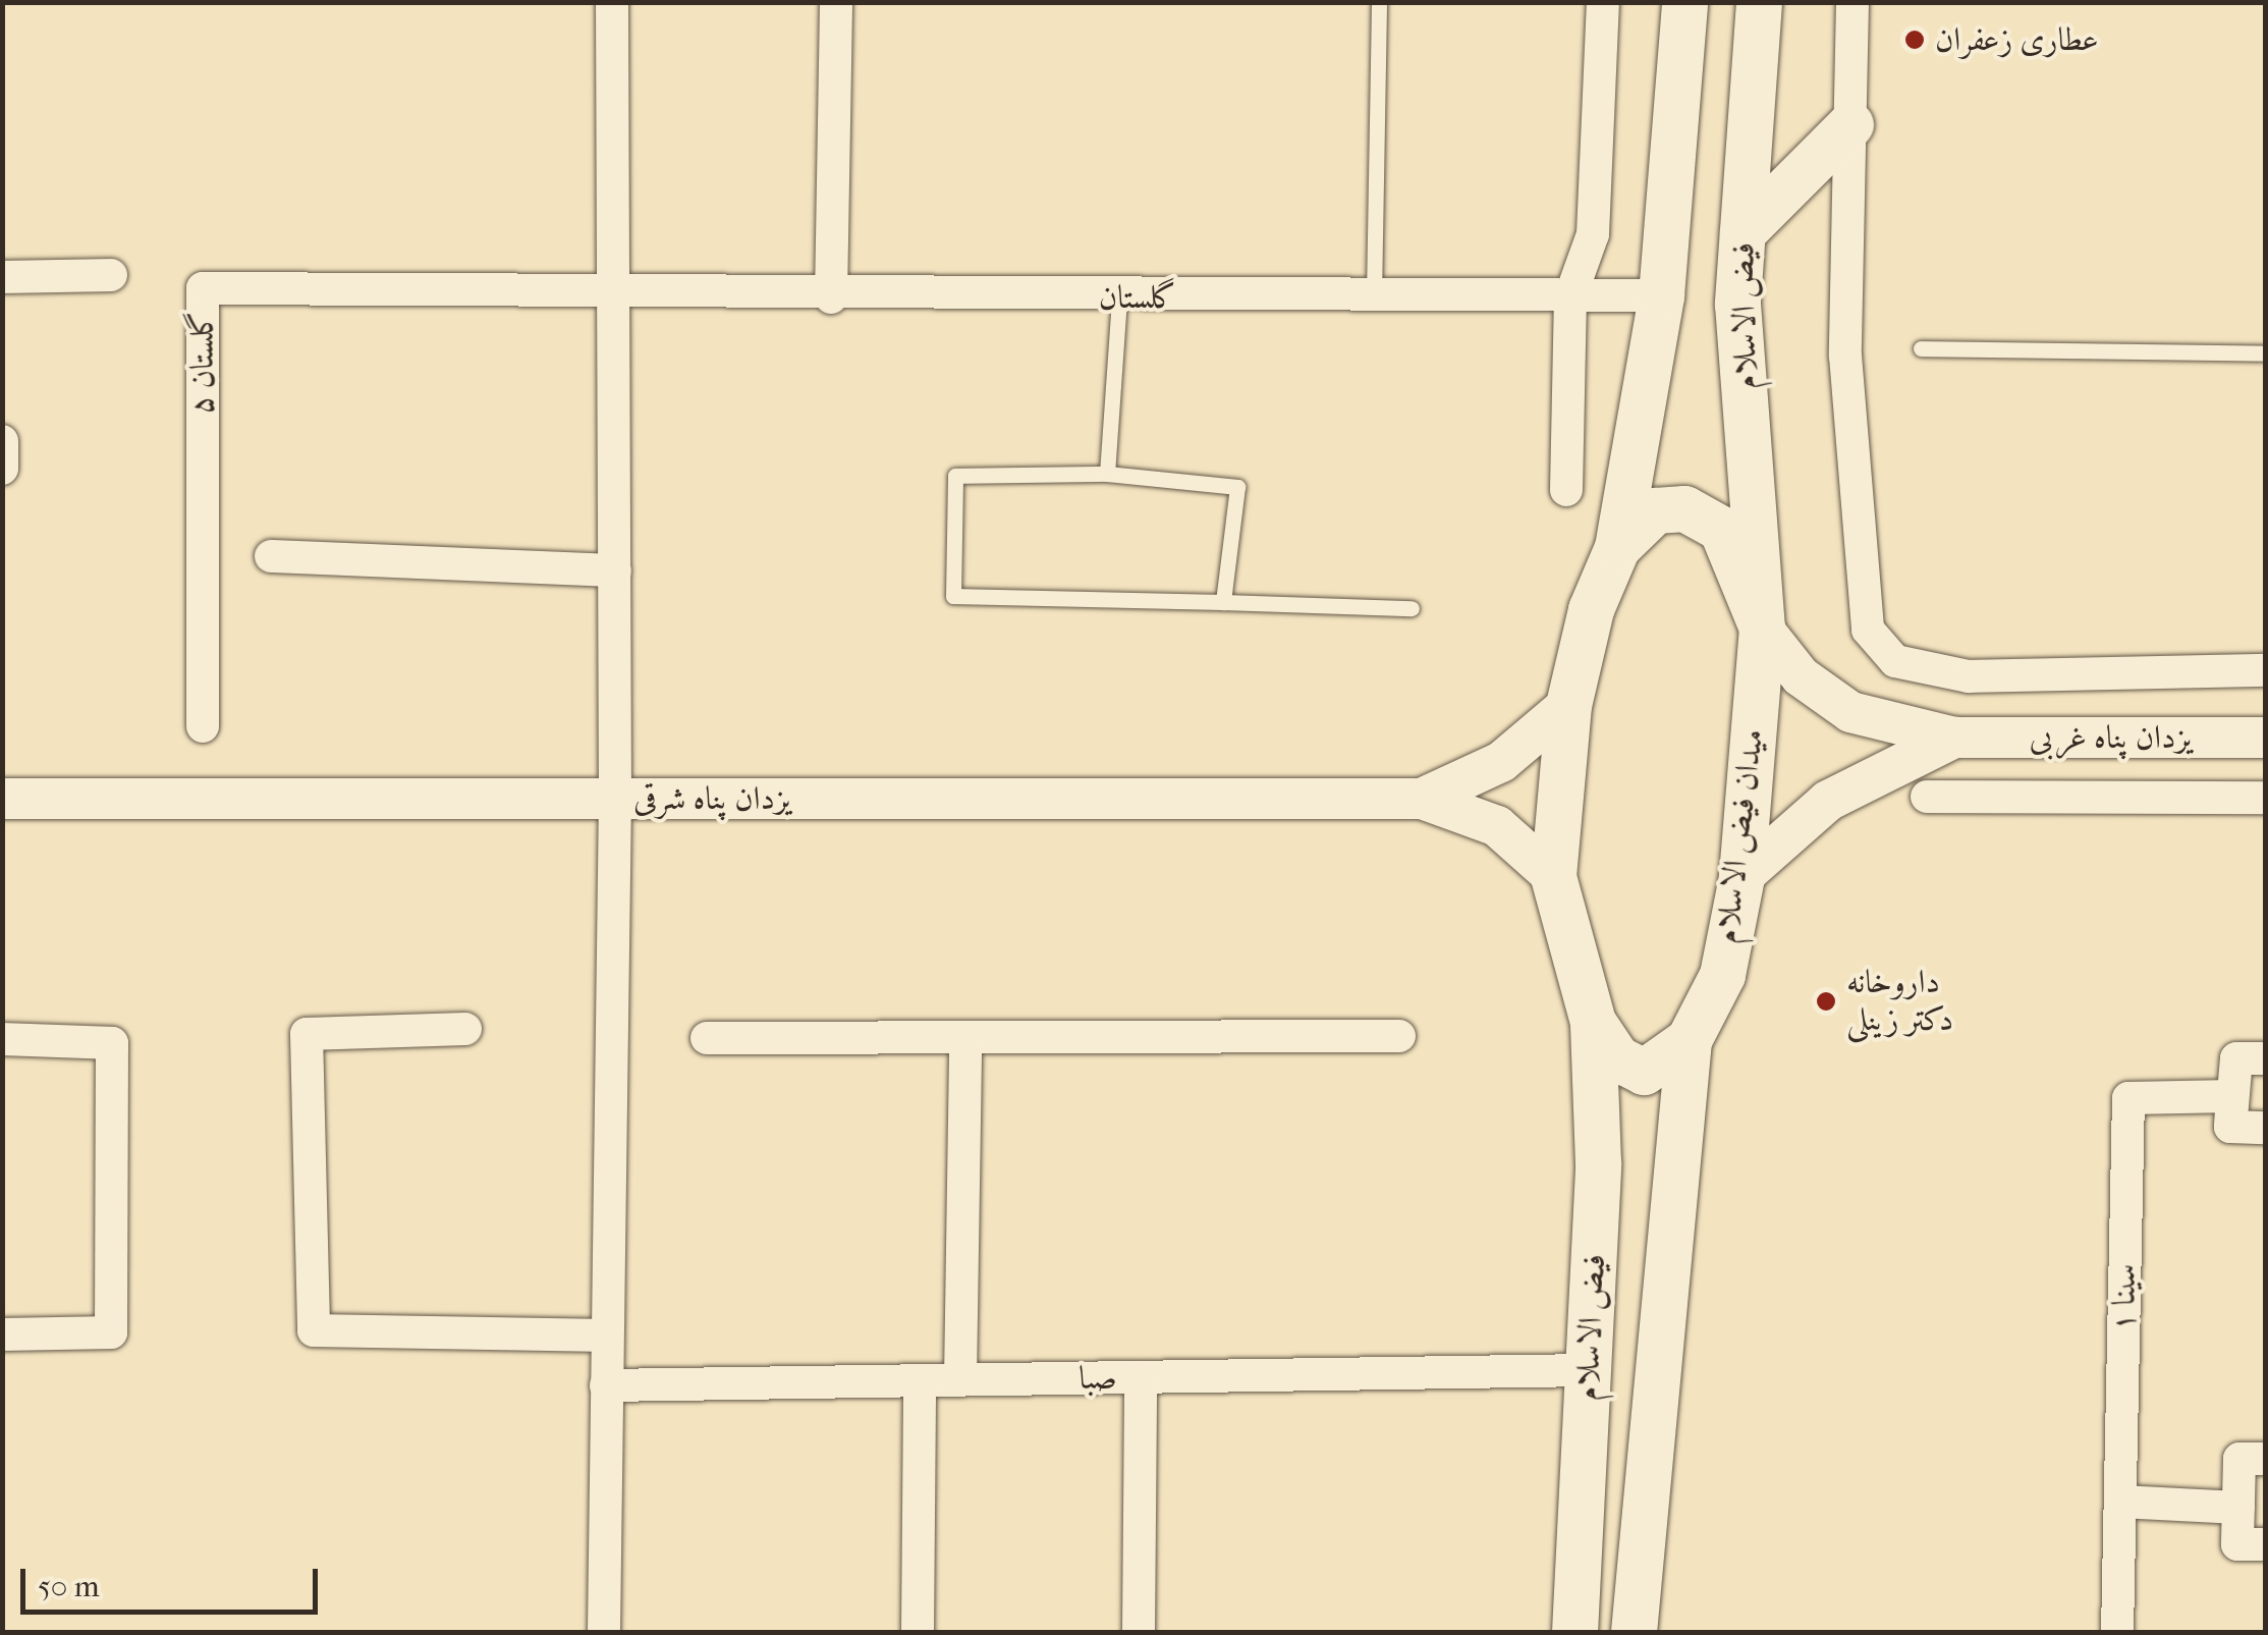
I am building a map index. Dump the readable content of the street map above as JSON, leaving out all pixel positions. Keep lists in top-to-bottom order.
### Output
{
  "streets": {
    "main road": ["فیض الاسلام", "میدان فیض الاسلام"],
    "street": [
      "گلستان",
      "گلستان ۵",
      "یزدان پناه غربی",
      "یزدان پناه شرقی",
      "سینا ۱",
      "صبا"
    ]
  },
  "crossings": [
    ["گلستان", "گلستان ۵"],
    ["فیض الاسلام", "یزدان پناه غربی"],
    ["فیض الاسلام", "میدان فیض الاسلام"],
    ["فیض الاسلام", "صبا"],
    ["یزدان پناه غربی", "میدان فیض الاسلام"],
    ["یزدان پناه شرقی", "میدان فیض الاسلام"]
  ],
  "places": ["عطاری زعفران", "داروخانه دکتر زینلی"],
  "scale_bar": "50 m"
}
